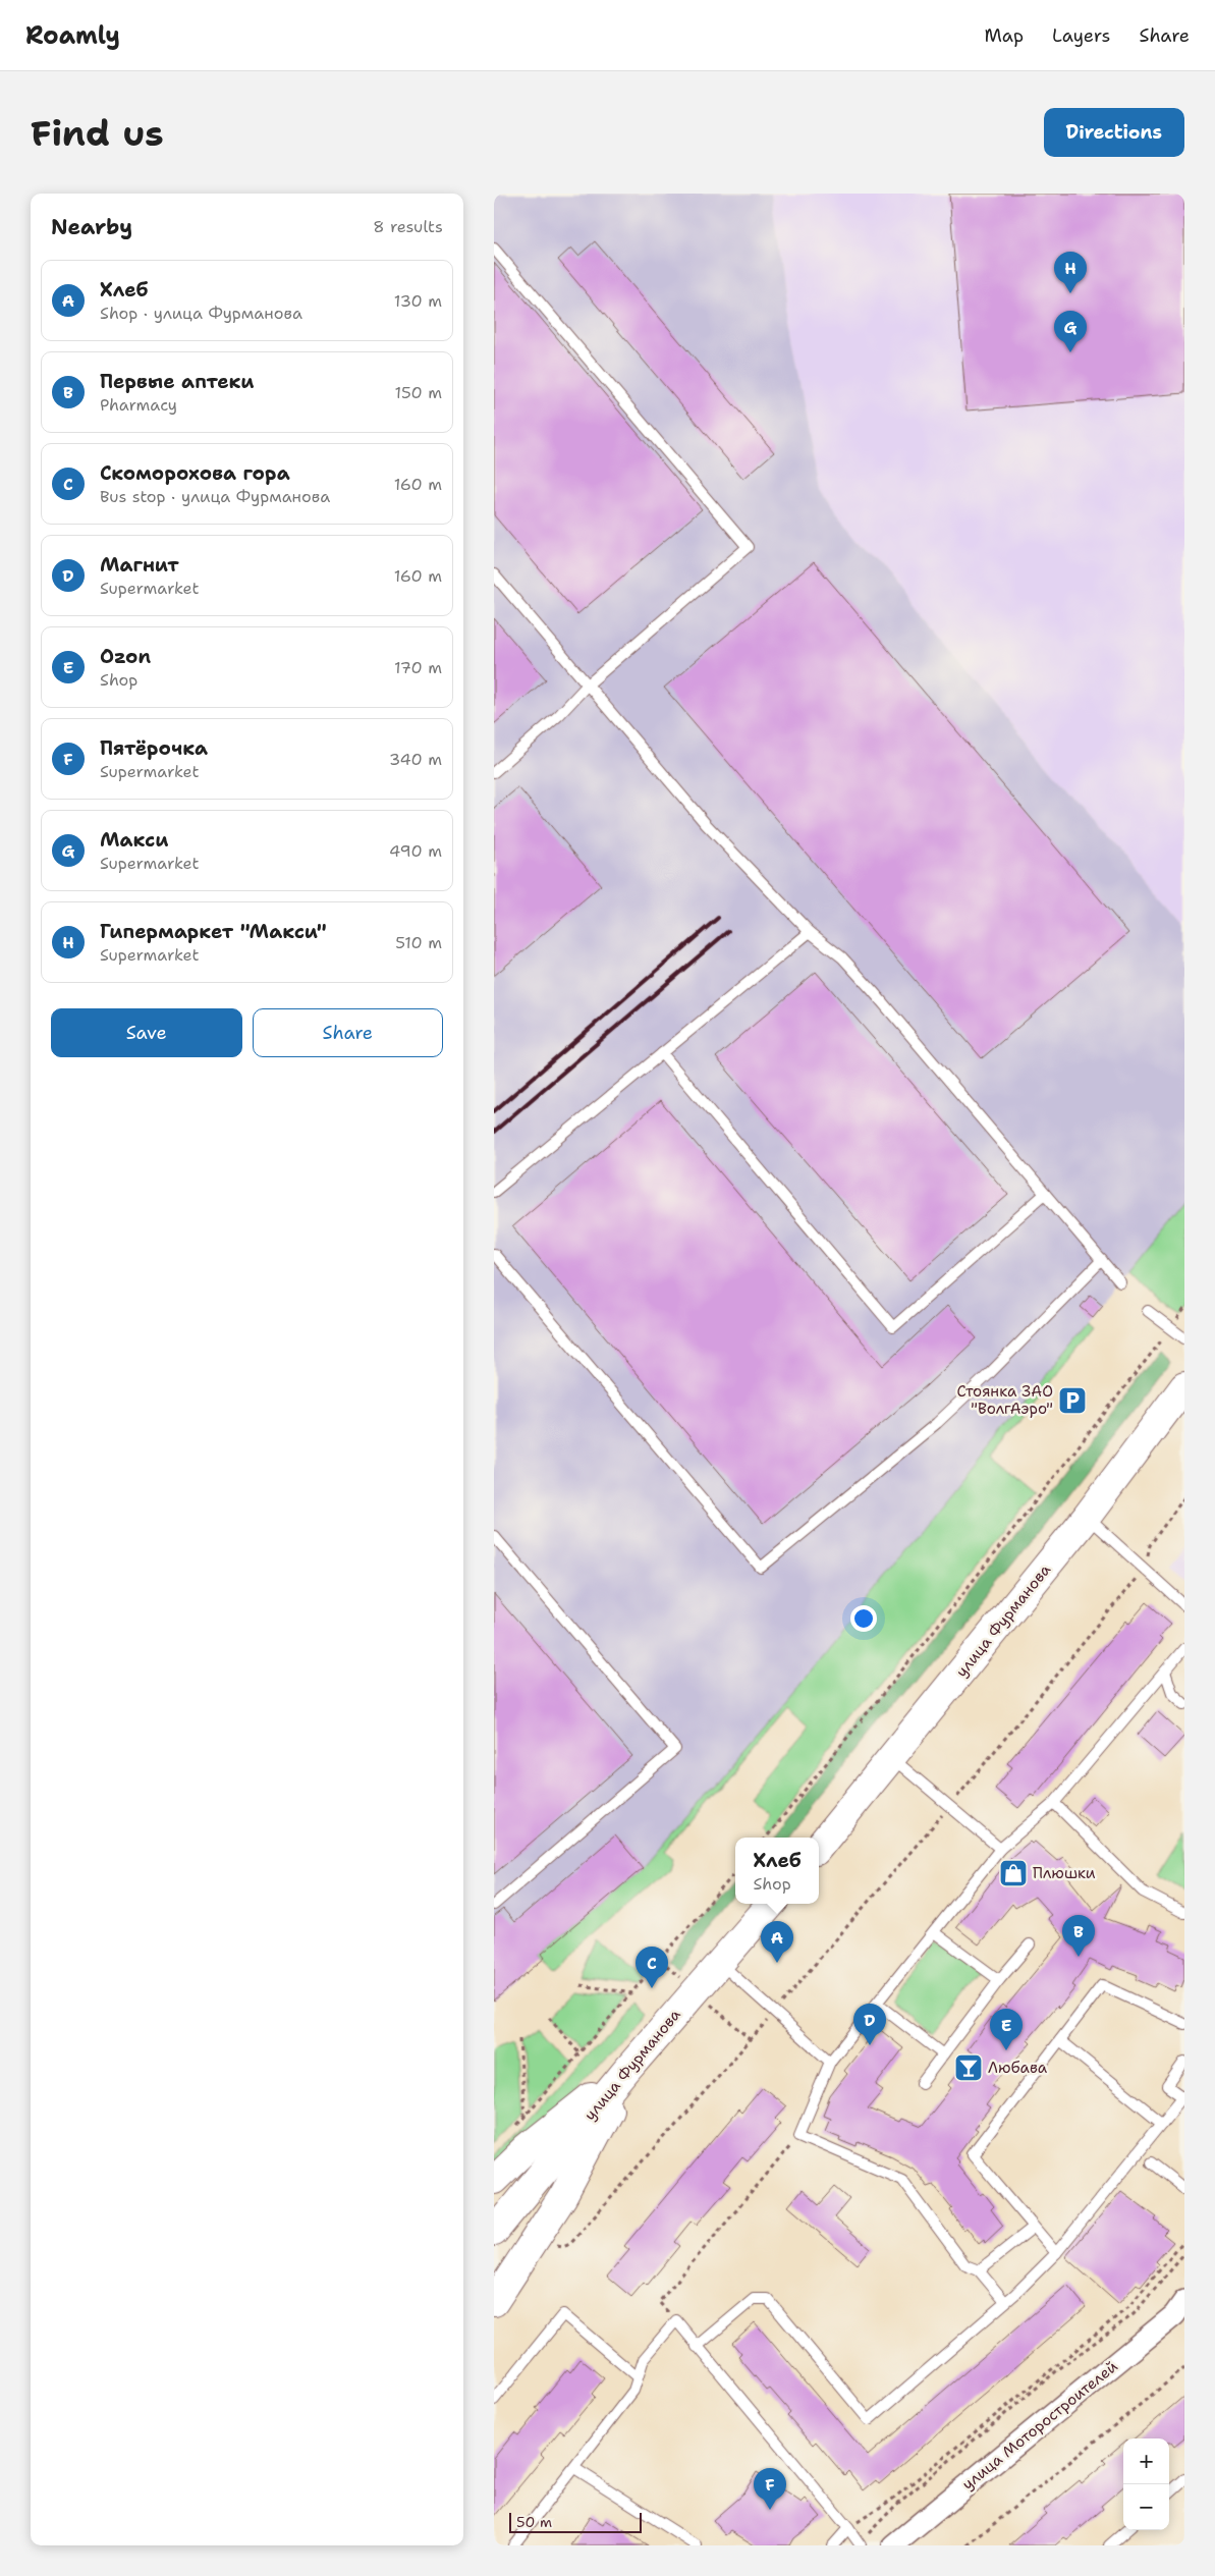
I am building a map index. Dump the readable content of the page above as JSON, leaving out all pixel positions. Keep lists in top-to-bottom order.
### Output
{
  "streets": {
    "main road": ["улица Фурманова"],
    "street": ["улица Моторостроителей"]
  },
  "places": {
    "parking": ["Стоянка ЗАО \"ВолгАэро\""],
    "shop": ["Плюшки"],
    "bar": ["Любава"]
  },
  "scale_bar": "50 m",
  "page": {
    "header": "Roamly",
    "nav": ["Map", "Layers", "Share"],
    "buttons": [
      "Directions",
      ["Save", "Share"]
    ],
    "title": "Find us",
    "heading": ["Nearby", "8 results"],
    "pins": [
      "H",
      "G",
      "B",
      "A",
      "C",
      "D",
      "E",
      "F"
    ],
    "list": [
      {
        "mark": "A",
        "name": "Хлеб",
        "note": "Shop · улица Фурманова",
        "value": "130 m"
      },
      {
        "mark": "B",
        "name": "Первые аптеки",
        "note": "Pharmacy",
        "value": "150 m"
      },
      {
        "mark": "C",
        "name": "Скоморохова гора",
        "note": "Bus stop · улица Фурманова",
        "value": "160 m"
      },
      {
        "mark": "D",
        "name": "Магнит",
        "note": "Supermarket",
        "value": "160 m"
      },
      {
        "mark": "E",
        "name": "Ozon",
        "note": "Shop",
        "value": "170 m"
      },
      {
        "mark": "F",
        "name": "Пятёрочка",
        "note": "Supermarket",
        "value": "340 m"
      },
      {
        "mark": "G",
        "name": "Макси",
        "note": "Supermarket",
        "value": "490 m"
      },
      {
        "mark": "H",
        "name": "Гипермаркет \"Макси\"",
        "note": "Supermarket",
        "value": "510 m"
      }
    ],
    "popup": ["Хлеб", "Shop"],
    "map_buttons": ["+", "−"],
    "scale": "50 m"
  }
}
